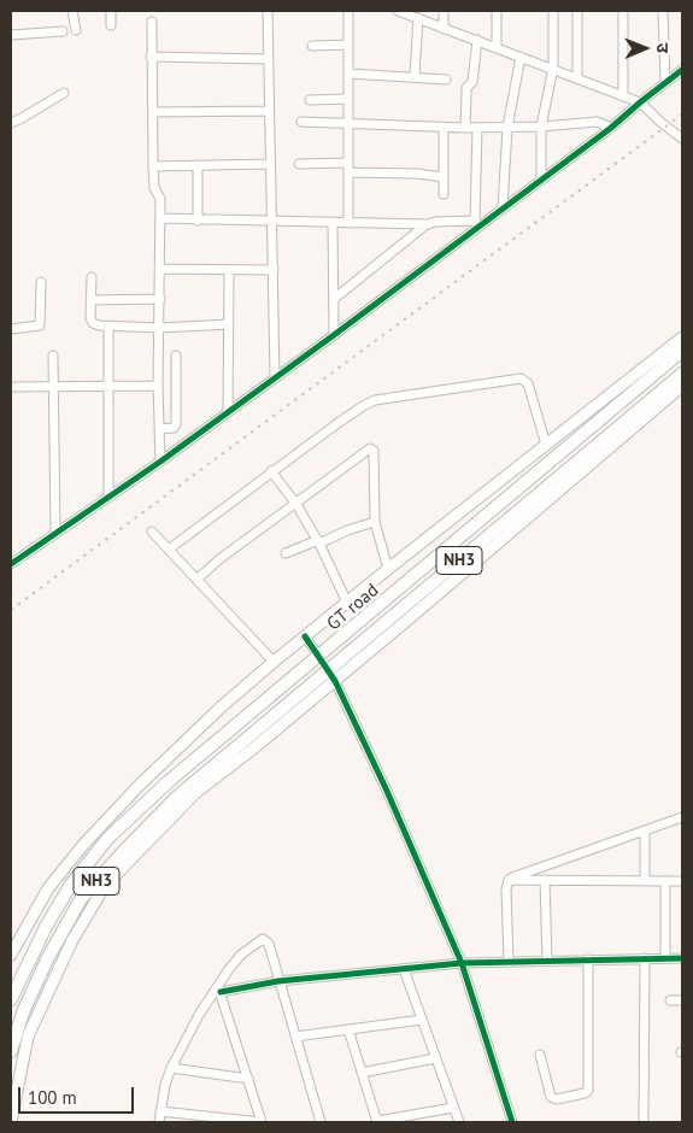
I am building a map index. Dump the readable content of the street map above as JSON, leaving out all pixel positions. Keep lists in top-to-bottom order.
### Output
{
  "streets": {
    "highway": ["NH3", "GT road"]
  },
  "scale_bar": "100 m",
  "north": "right"
}
